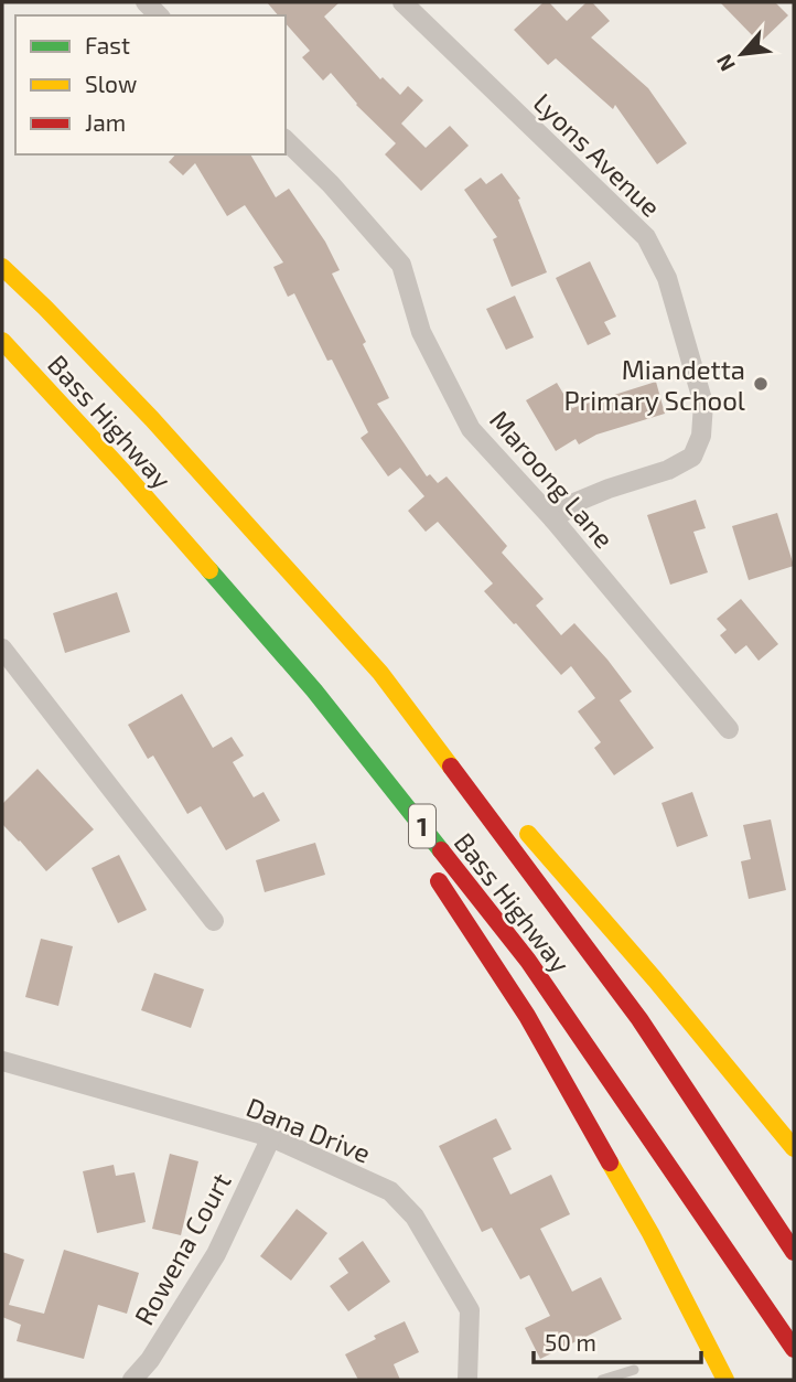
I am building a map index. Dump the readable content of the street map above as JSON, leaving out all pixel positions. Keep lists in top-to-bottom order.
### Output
{
  "streets": {
    "highway": ["Bass Highway", "1"],
    "street": [
      "Lyons Avenue",
      "Maroong Lane",
      "Dana Drive",
      "Rowena Court"
    ]
  },
  "crossings": [
    ["Lyons Avenue", "Maroong Lane"],
    ["Dana Drive", "Rowena Court"]
  ],
  "places": ["Miandetta Primary School"],
  "legend": ["Fast", "Slow", "Jam"],
  "scale_bar": "50 m",
  "north": "bottom left"
}
